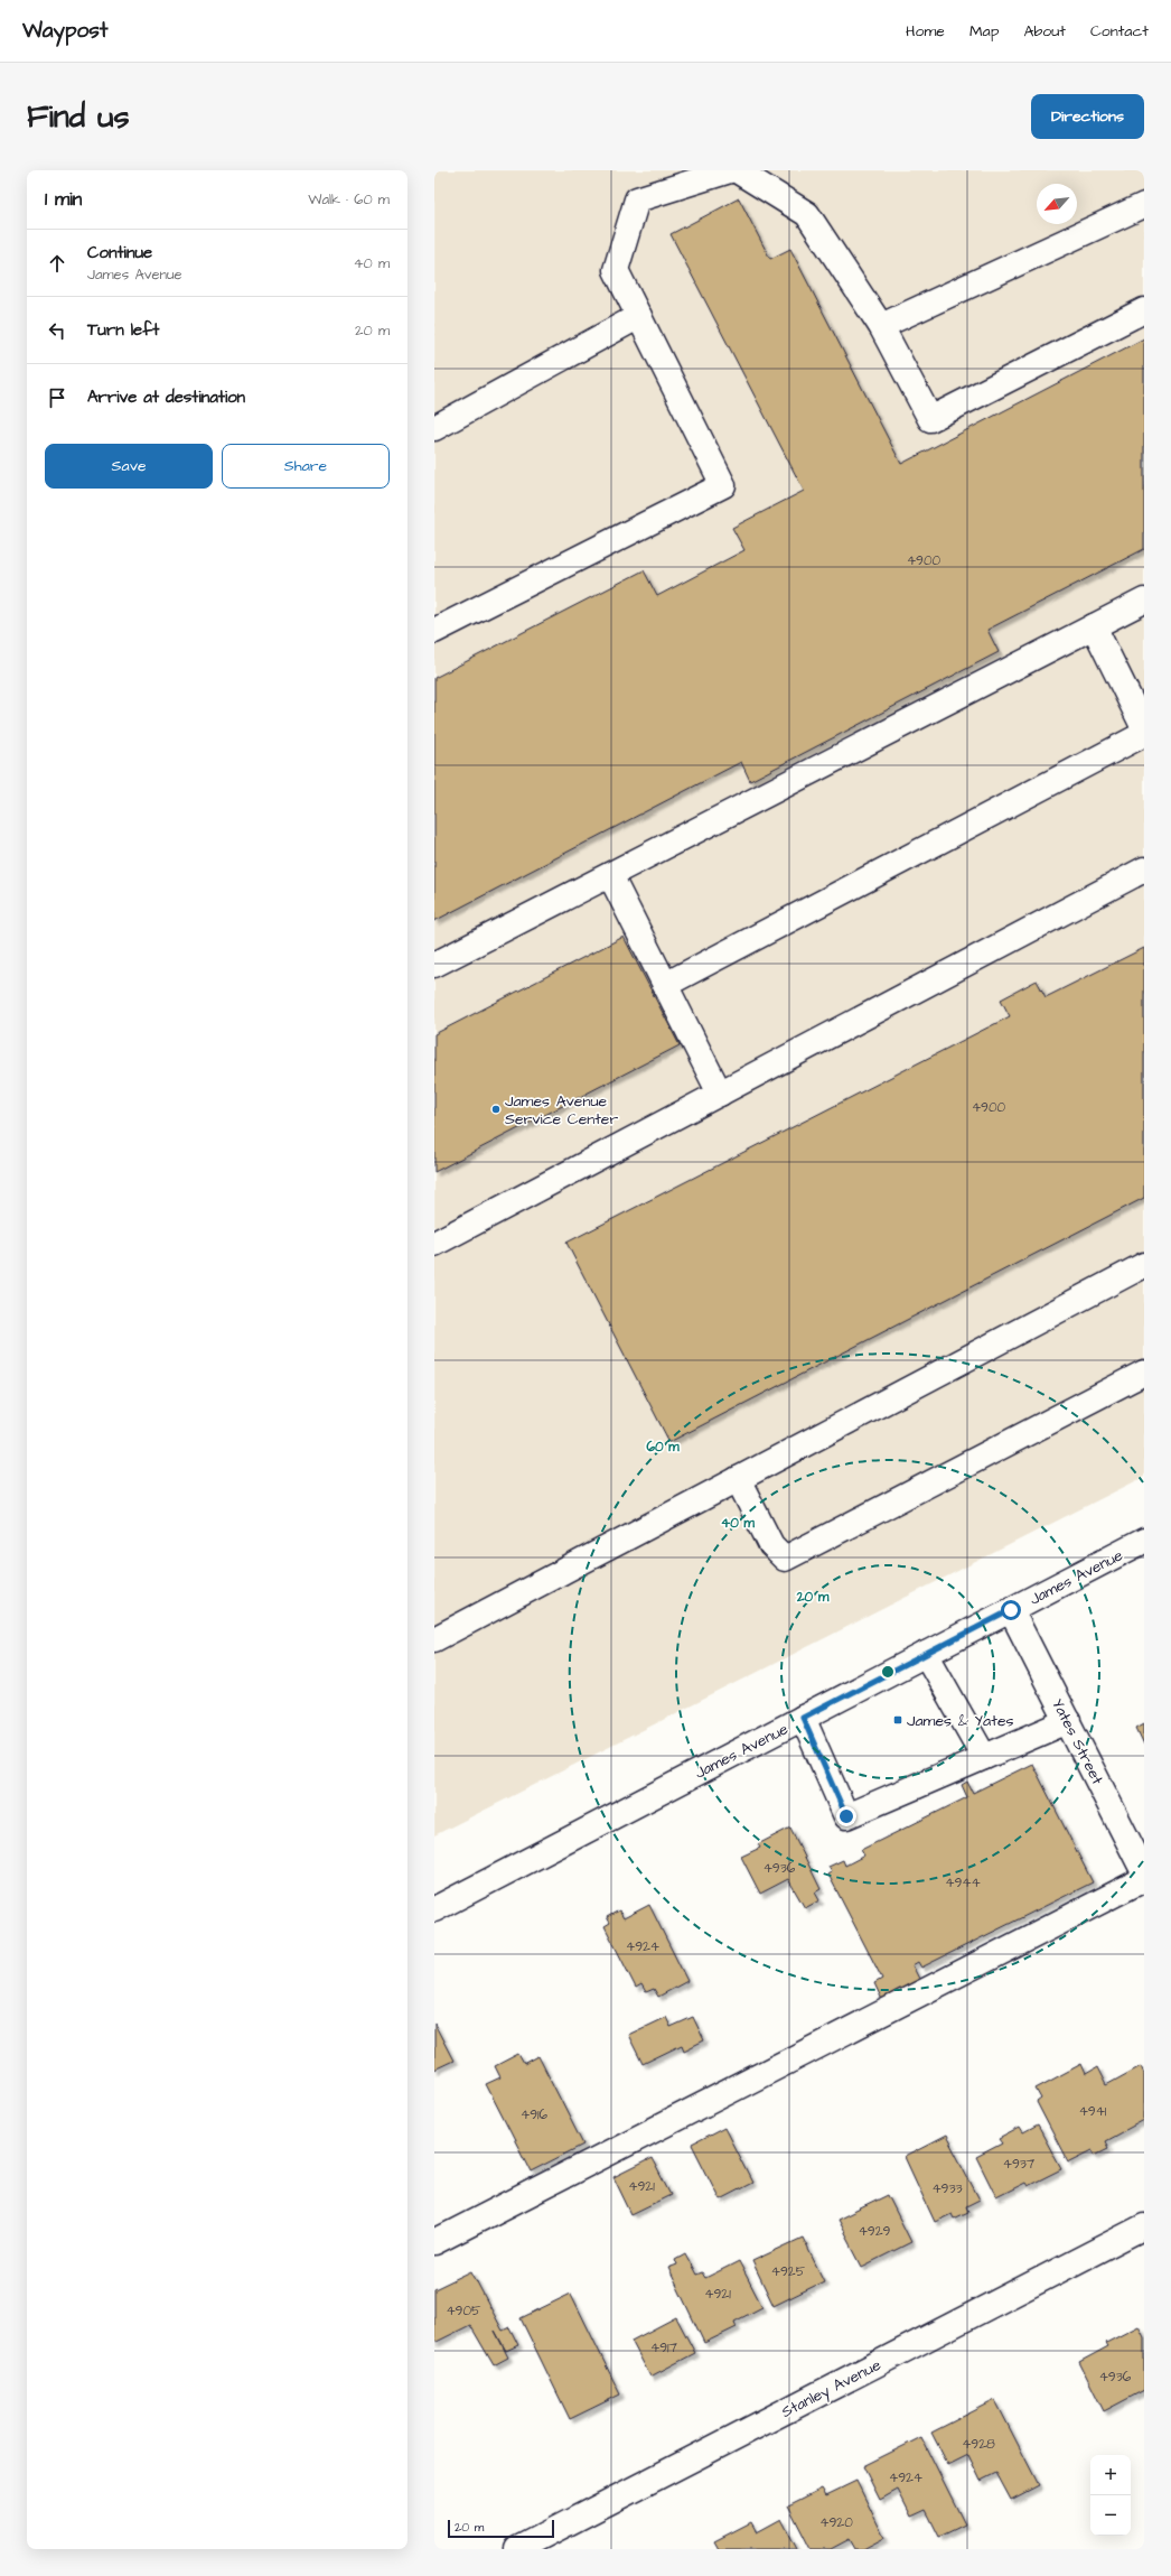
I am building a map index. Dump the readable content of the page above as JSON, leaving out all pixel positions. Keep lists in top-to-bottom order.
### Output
{
  "streets": {
    "street": ["James Avenue", "Yates Street", "Stanley Avenue"]
  },
  "crossings": [
    ["James Avenue", "Yates Street"]
  ],
  "places": {
    "other": ["James Avenue Service Center"],
    "transit": ["James & Yates"]
  },
  "house_numbers": [
    "4900",
    "4900",
    "4936",
    "4944",
    "4924",
    "4941",
    "4916",
    "4937",
    "4921",
    "4933",
    "4929",
    "4925",
    "4921",
    "4905",
    "4917",
    "4936",
    "4928",
    "4924",
    "4920"
  ],
  "scale_bar": "20 m",
  "north": "bottom left",
  "page": {
    "header": "Waypost",
    "nav": [
      "Home",
      "Map",
      "About",
      "Contact"
    ],
    "buttons": [
      "Directions",
      ["Save", "Share"]
    ],
    "title": "Find us",
    "heading": ["1 min", "Walk · 60 m"],
    "list": [
      ["Continue", "James Avenue", "40 m"],
      ["Turn left", "20 m"],
      "Arrive at destination"
    ],
    "map_buttons": ["+", "−"],
    "scale": "20 m"
  },
  "rings": ["60 m", "40 m", "20 m"]
}
